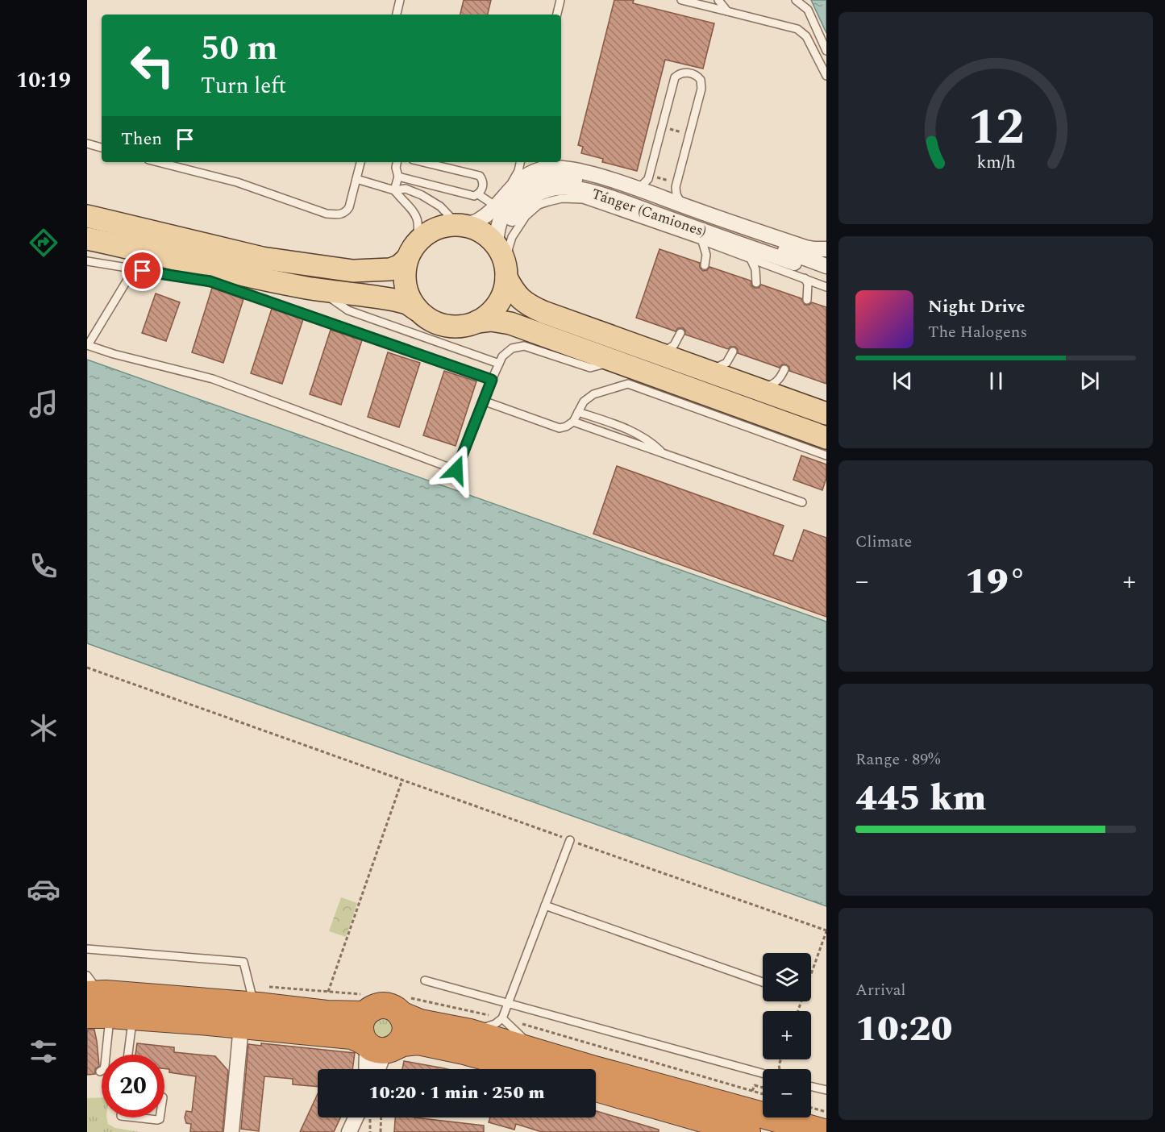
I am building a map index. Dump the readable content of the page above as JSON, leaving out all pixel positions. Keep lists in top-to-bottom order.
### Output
{
  "streets": {
    "street": ["Tánger (Camiones)"]
  },
  "page": {
    "tabs": "10:19",
    "turn": ["50 m", "Turn left"],
    "then": "Then",
    "song": ["Night Drive", "The Halogens"],
    "tile": [
      "Climate",
      ["Range · 89%", "445 km"],
      ["Arrival", "10:20"]
    ],
    "heat": ["−", "19°", "+"],
    "map_buttons": ["+", "−"],
    "limit": "20",
    "trip": "10:20 · 1 min · 250 m",
    "gauge": ["12", "km/h"]
  }
}
